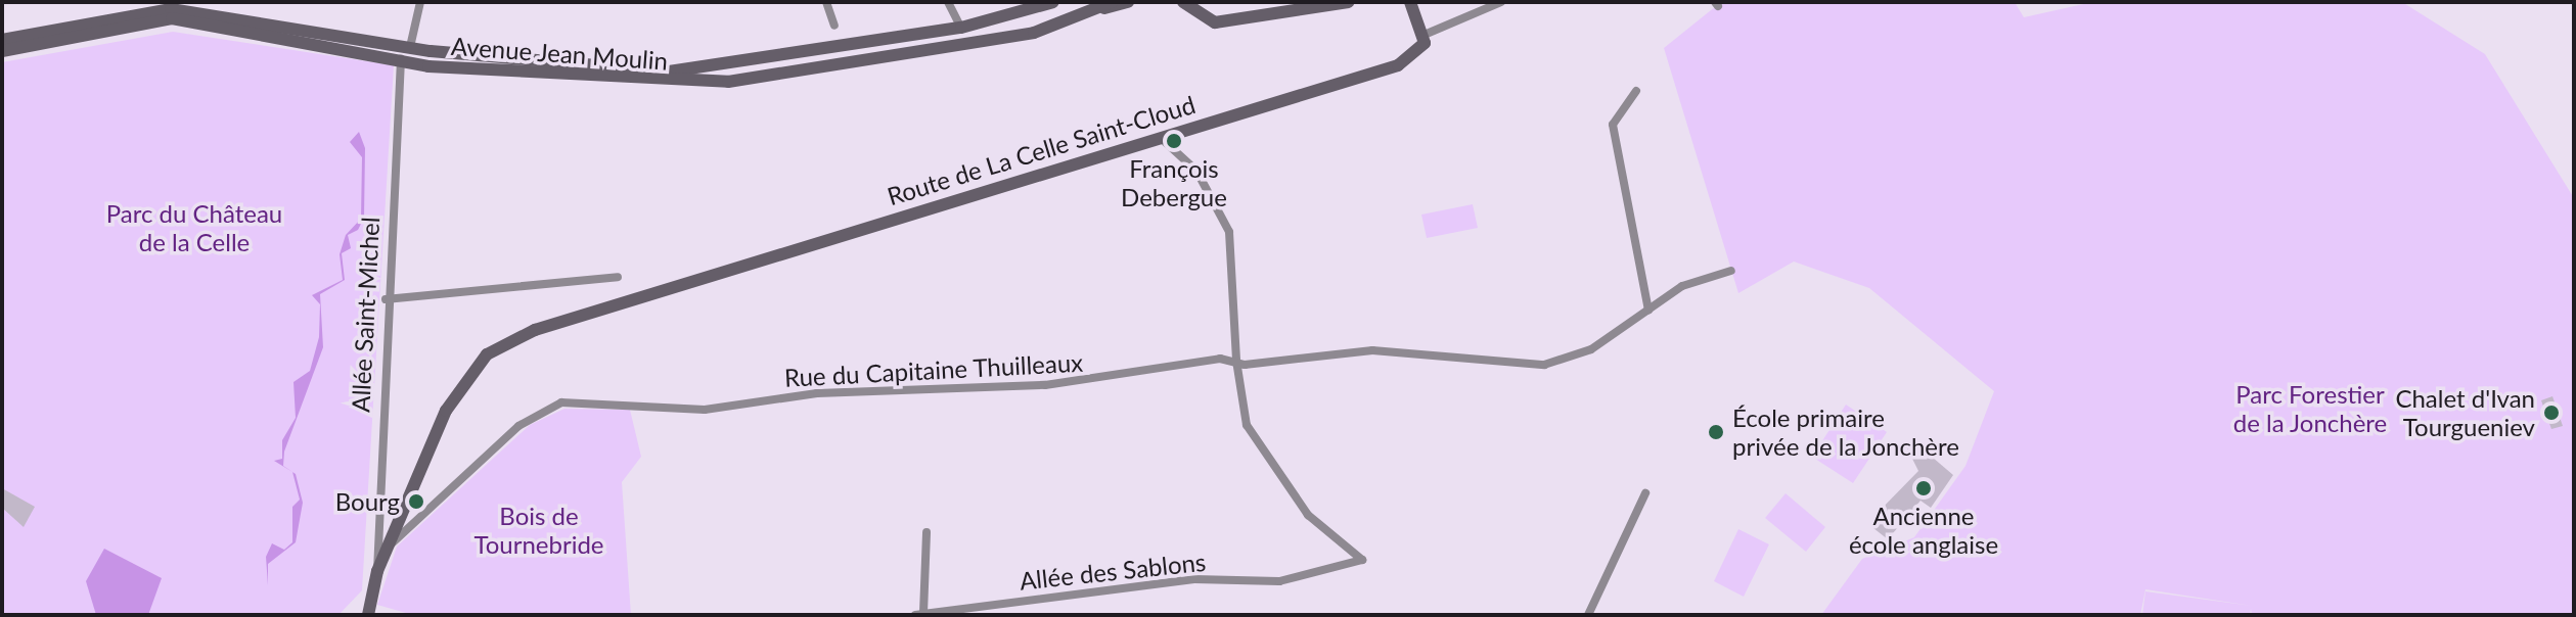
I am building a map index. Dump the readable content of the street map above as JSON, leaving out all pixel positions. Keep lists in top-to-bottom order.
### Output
{
  "streets": {
    "main road": ["Avenue Jean Moulin", "Route de La Celle Saint-Cloud"],
    "street": ["Allée Saint-Michel", "Rue du Capitaine Thuilleaux", "Allée des Sablons"]
  },
  "crossings": [
    ["Avenue Jean Moulin", "Allée Saint-Michel"],
    ["Route de La Celle Saint-Cloud", "Allée Saint-Michel"],
    ["Route de La Celle Saint-Cloud", "Rue du Capitaine Thuilleaux"],
    ["Rue du Capitaine Thuilleaux", "Allée des Sablons"]
  ],
  "parks": ["Parc du Château de la Celle", "Parc Forestier de la Jonchère", "Bois de Tournebride"],
  "places": [
    "François Debergue",
    "Chalet d'Ivan Tourgueniev",
    "École primaire privée de la Jonchère",
    "Ancienne école anglaise",
    "Bourg"
  ]
}
